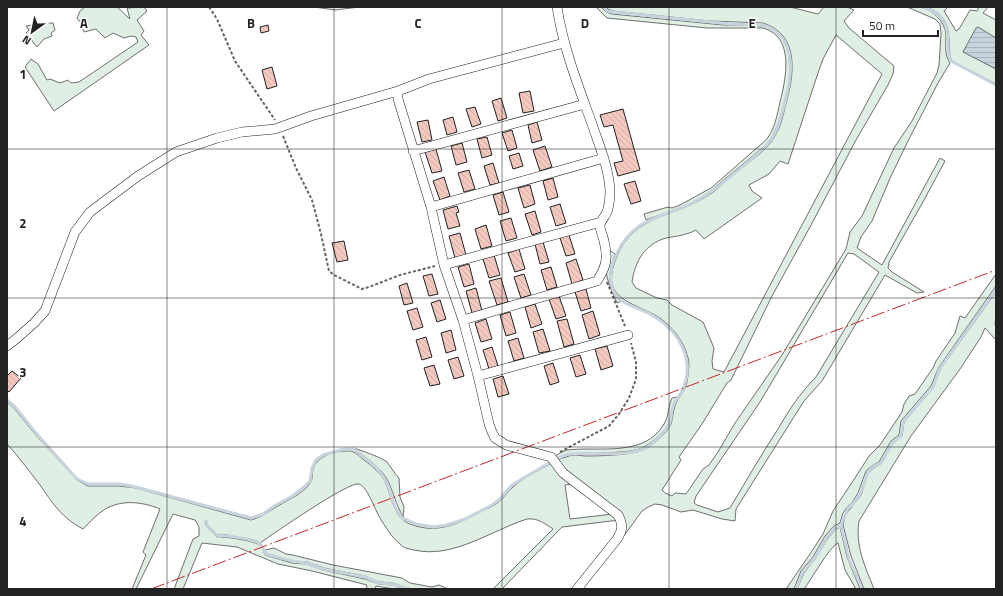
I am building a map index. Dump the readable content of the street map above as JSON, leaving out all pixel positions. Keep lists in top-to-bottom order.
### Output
{
  "scale_bar": "50 m",
  "north": "bottom left",
  "grid": {
    "columns": [
      "A",
      "B",
      "C",
      "D",
      "E"
    ],
    "rows": [
      "1",
      "2",
      "3",
      "4"
    ]
  }
}
